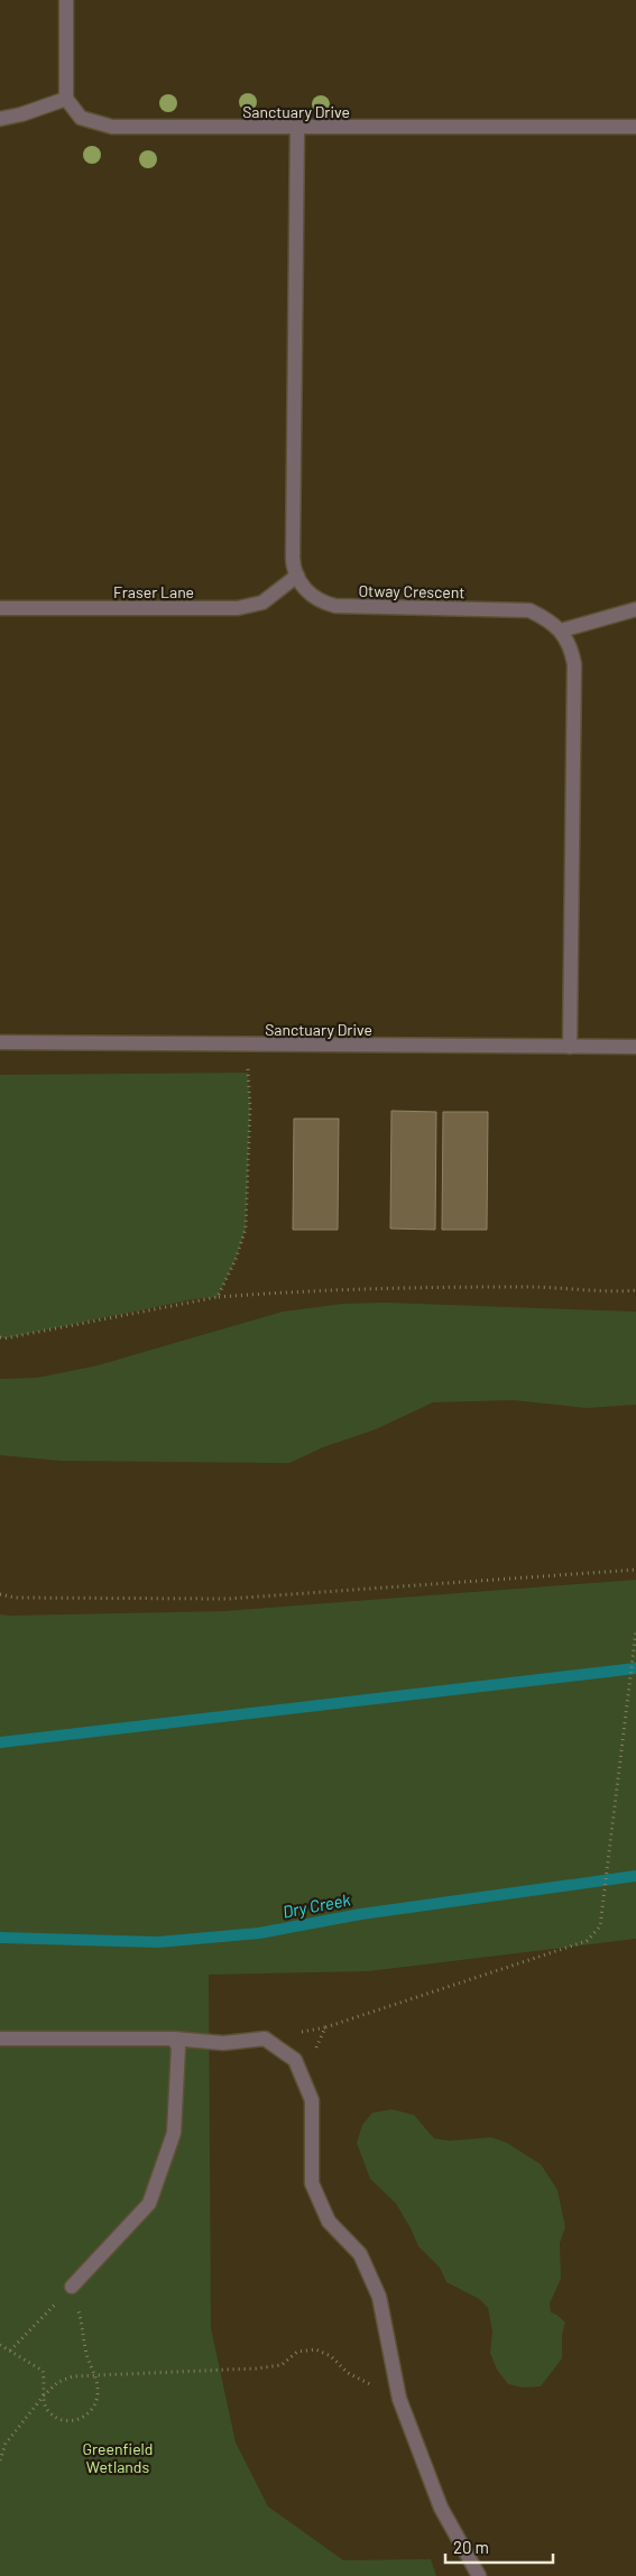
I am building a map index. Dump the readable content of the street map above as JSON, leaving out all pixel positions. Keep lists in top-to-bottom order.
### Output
{
  "streets": {
    "street": ["Sanctuary Drive", "Fraser Lane", "Otway Crescent"]
  },
  "crossings": [
    ["Sanctuary Drive", "Otway Crescent"],
    ["Fraser Lane", "Otway Crescent"]
  ],
  "water": ["Dry Creek"],
  "parks": ["Greenfield Wetlands"],
  "scale_bar": "20 m"
}
